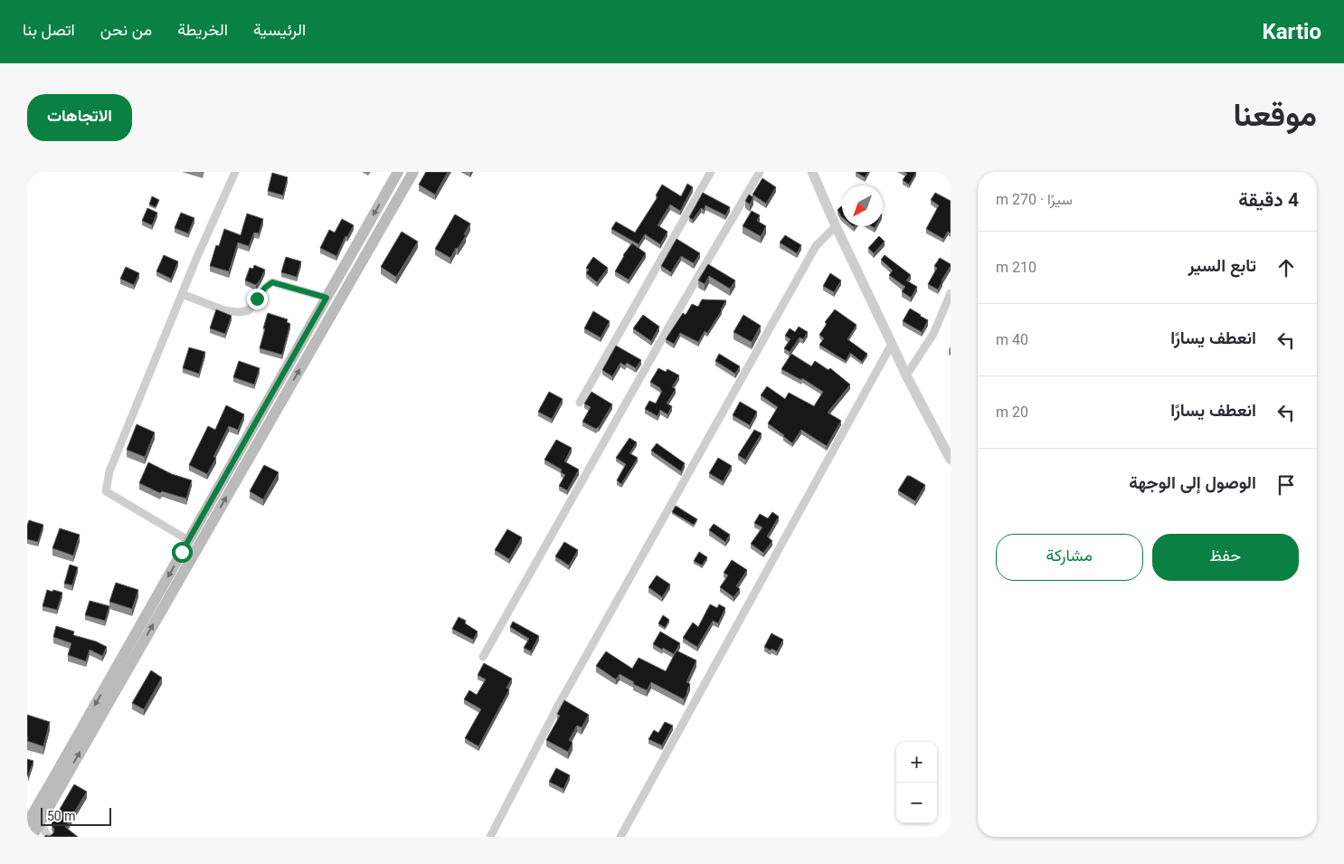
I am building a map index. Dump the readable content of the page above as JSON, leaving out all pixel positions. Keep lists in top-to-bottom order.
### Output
{
  "scale_bar": "50 m",
  "north": "bottom left",
  "page": {
    "header": "Kartio",
    "nav": [
      "الرئيسية",
      "الخريطة",
      "من نحن",
      "اتصل بنا"
    ],
    "title": "موقعنا",
    "buttons": [
      "الاتجاهات",
      ["حفظ", "مشاركة"]
    ],
    "heading": ["4 دقيقة", "سيرًا · 270 m"],
    "list": [
      ["تابع السير", "210 m"],
      ["انعطف يسارًا", "40 m"],
      ["انعطف يسارًا", "20 m"],
      "الوصول إلى الوجهة"
    ],
    "map_buttons": ["+", "−"],
    "scale": "50 m"
  }
}
